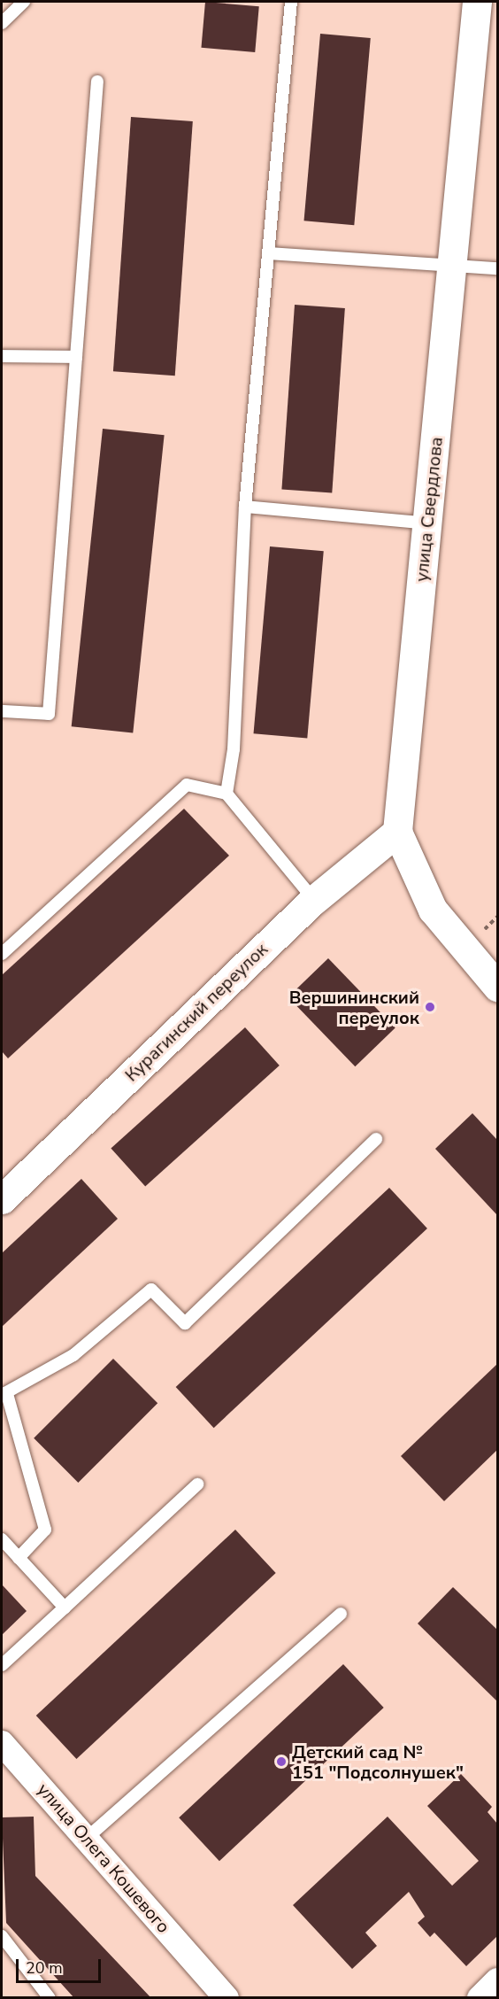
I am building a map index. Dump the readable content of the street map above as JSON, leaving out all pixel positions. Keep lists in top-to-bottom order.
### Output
{
  "streets": {
    "street": ["улица Свердлова", "Курагинский переулок", "улица Олега Кошевого"]
  },
  "crossings": [
    ["улица Свердлова", "Курагинский переулок"]
  ],
  "places": ["Вершининский переулок", "Детский сад № 151 \"Подсолнушек\""],
  "scale_bar": "20 m"
}
